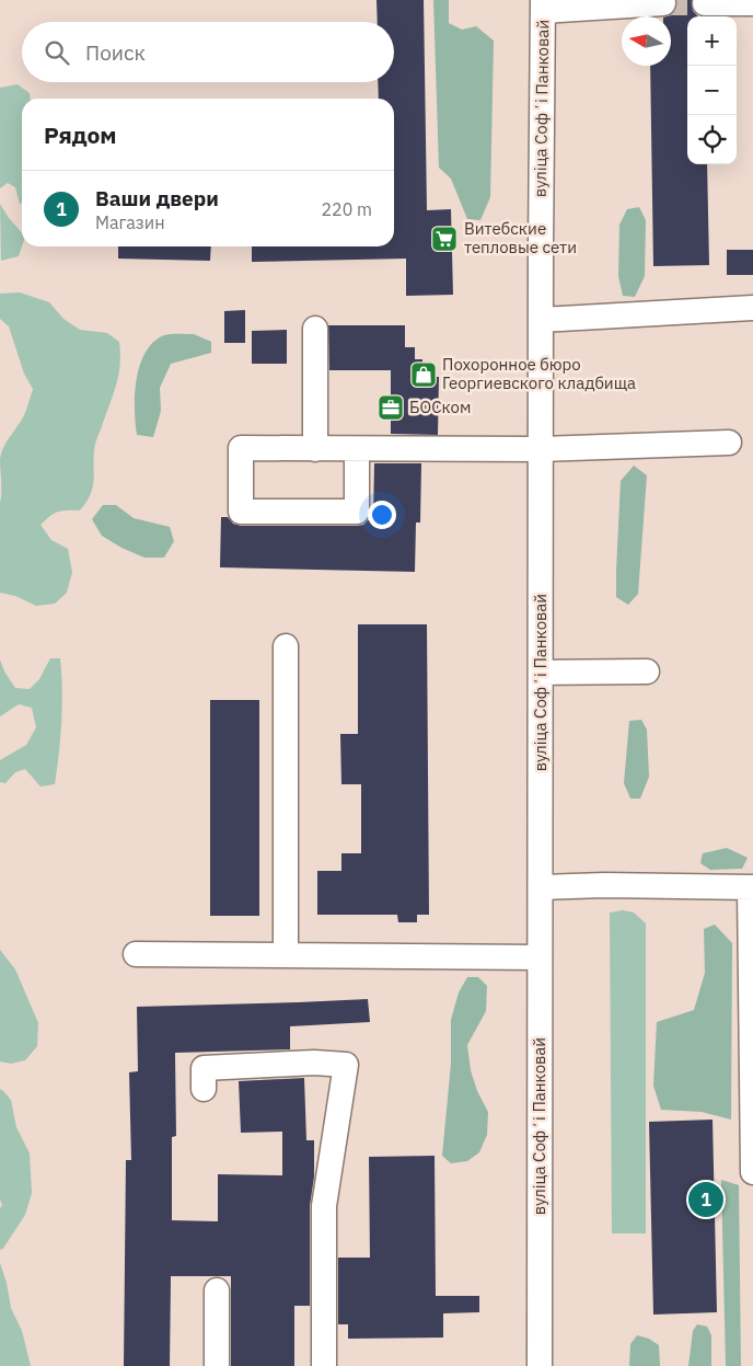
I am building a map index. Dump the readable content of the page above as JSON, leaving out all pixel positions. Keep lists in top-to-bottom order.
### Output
{
  "streets": {
    "street": ["вуліца Софʼі Панковай"]
  },
  "places": {
    "supermarket": ["Витебские тепловые сети"],
    "shop": ["Похоронное бюро Георгиевского кладбища"],
    "office": ["БОСком"]
  },
  "north": "left",
  "page": {
    "map_buttons": ["+", "−"],
    "search": "Поиск",
    "heading": "Рядом",
    "list": [
      {
        "mark": "1",
        "name": "Ваши двери",
        "note": "Магазин",
        "value": "220 m"
      }
    ],
    "pins": "1"
  }
}
